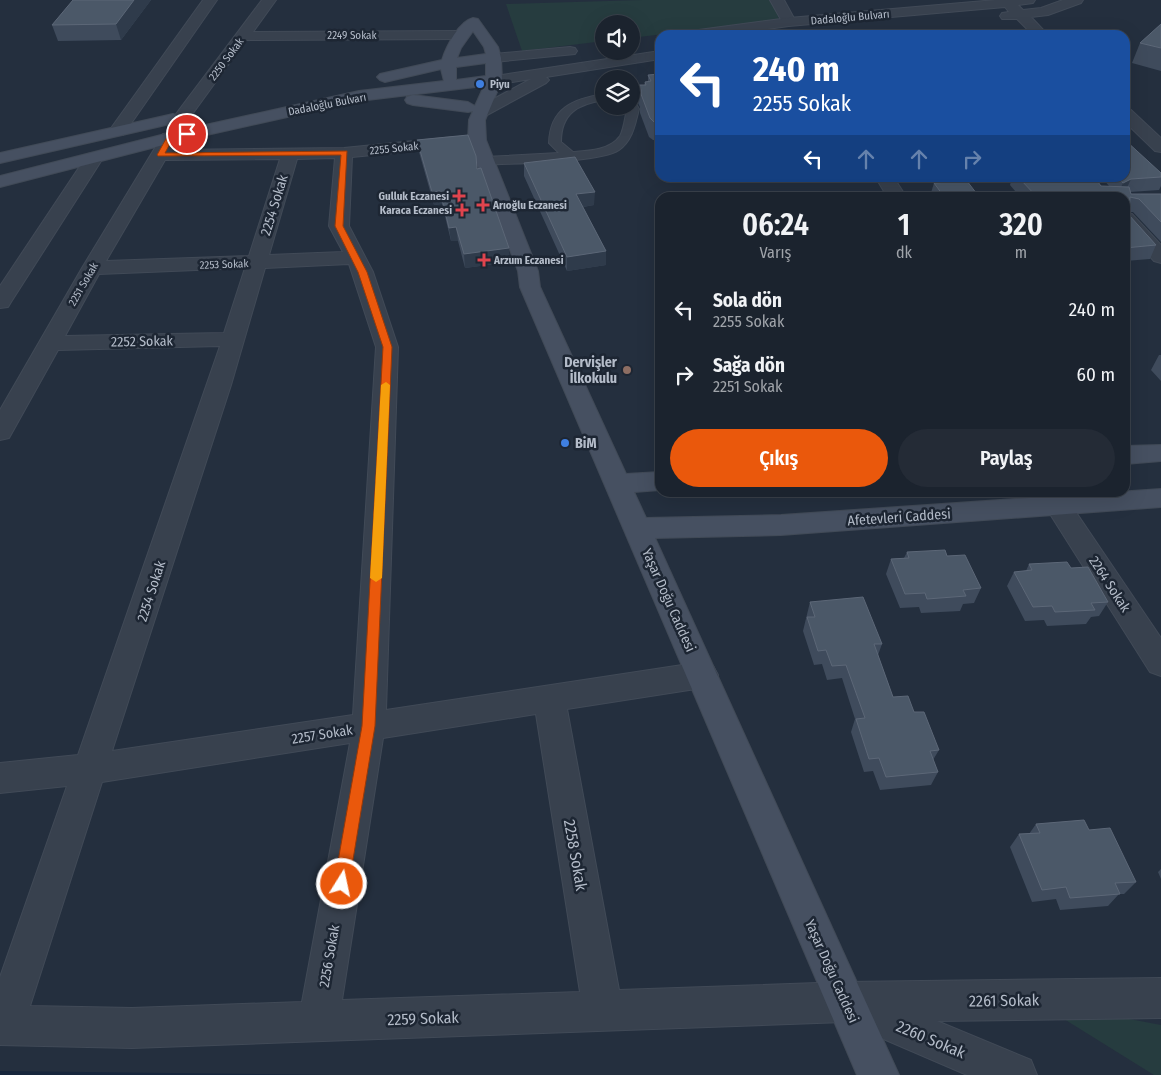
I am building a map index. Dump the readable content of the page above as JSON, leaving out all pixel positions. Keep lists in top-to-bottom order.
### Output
{
  "streets": {
    "main road": ["Dadaloğlu Bulvarı", "Afetevleri Caddesi", "Yaşar Doğu Caddesi"],
    "street": [
      "2249 Sokak",
      "2250 Sokak",
      "2255 Sokak",
      "2254 Sokak",
      "2253 Sokak",
      "2251 Sokak",
      "2252 Sokak",
      "2264 Sokak",
      "2257 Sokak",
      "2258 Sokak",
      "2256 Sokak",
      "2261 Sokak",
      "2259 Sokak",
      "2260 Sokak"
    ]
  },
  "crossings": [
    ["Dadaloğlu Bulvarı", "2255 Sokak"],
    ["Dadaloğlu Bulvarı", "2251 Sokak"],
    ["Dadaloğlu Bulvarı", "Yaşar Doğu Caddesi"],
    ["2249 Sokak", "2250 Sokak"],
    ["2255 Sokak", "2254 Sokak"],
    ["2255 Sokak", "2251 Sokak"],
    ["2255 Sokak", "Yaşar Doğu Caddesi"],
    ["2255 Sokak", "2256 Sokak"],
    ["2254 Sokak", "2253 Sokak"],
    ["2254 Sokak", "2252 Sokak"],
    ["2254 Sokak", "2257 Sokak"],
    ["2254 Sokak", "2259 Sokak"],
    ["2253 Sokak", "2251 Sokak"],
    ["2253 Sokak", "2256 Sokak"],
    ["2251 Sokak", "2252 Sokak"],
    ["Afetevleri Caddesi", "2264 Sokak"],
    ["Afetevleri Caddesi", "Yaşar Doğu Caddesi"],
    ["Yaşar Doğu Caddesi", "2257 Sokak"],
    ["Yaşar Doğu Caddesi", "2261 Sokak"],
    ["Yaşar Doğu Caddesi", "2259 Sokak"],
    ["Yaşar Doğu Caddesi", "2260 Sokak"],
    ["2257 Sokak", "2258 Sokak"],
    ["2257 Sokak", "2256 Sokak"],
    ["2258 Sokak", "2259 Sokak"],
    ["2256 Sokak", "2259 Sokak"],
    ["2261 Sokak", "2259 Sokak"],
    ["2261 Sokak", "2260 Sokak"],
    ["2259 Sokak", "2260 Sokak"]
  ],
  "places": {
    "other": ["Piyu", "Dervişler İlkokulu", "BiM"],
    "health": [
      "Gulluk Eczanesi",
      "Arıoğlu Eczanesi",
      "Karaca Eczanesi",
      "Arzum Eczanesi"
    ]
  },
  "page": {
    "turn": ["240 m", "2255 Sokak"],
    "eta": [
      "06:24",
      "Varış",
      "1",
      "dk",
      "320",
      "m"
    ],
    "list": [
      {
        "name": "Sola dön",
        "note": "2255 Sokak",
        "value": "240 m"
      },
      {
        "name": "Sağa dön",
        "note": "2251 Sokak",
        "value": "60 m"
      }
    ],
    "buttons": ["Çıkış", "Paylaş"]
  }
}
